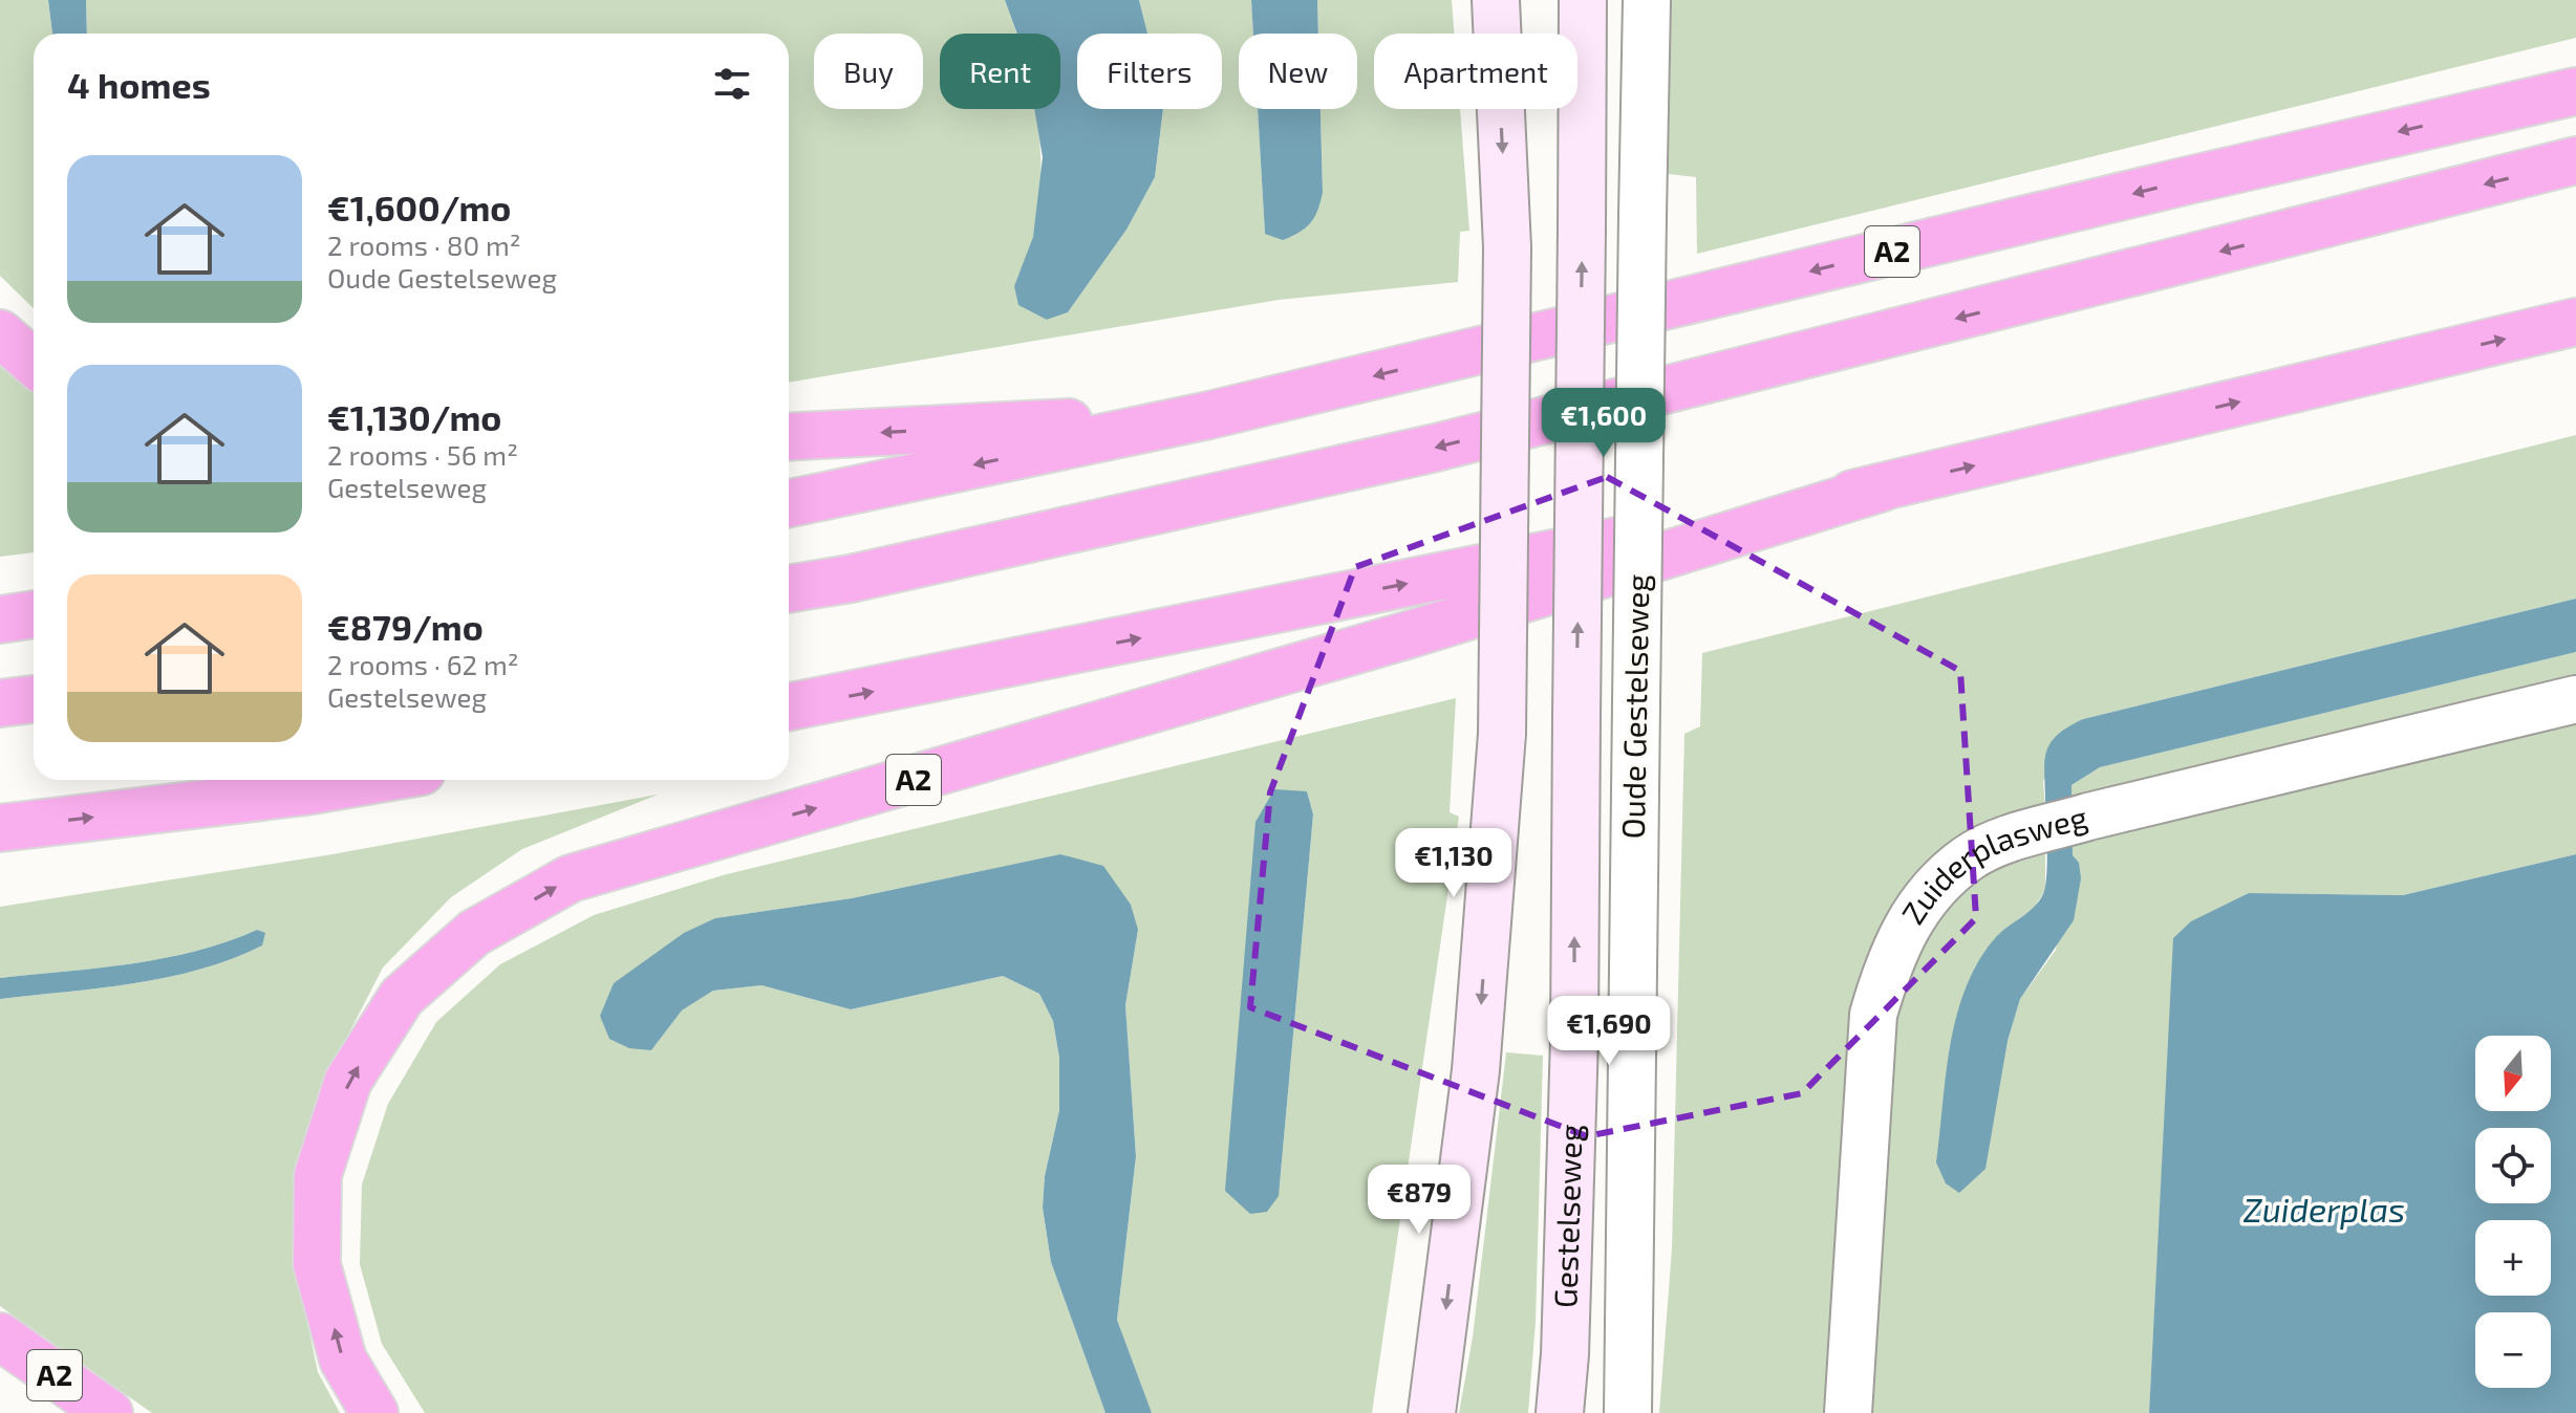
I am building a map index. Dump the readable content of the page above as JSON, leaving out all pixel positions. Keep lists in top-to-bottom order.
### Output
{
  "streets": {
    "highway": ["A2"],
    "main road": ["Gestelseweg"],
    "street": ["Oude Gestelseweg", "Zuiderplasweg"]
  },
  "water": ["Zuiderplas"],
  "north": "bottom",
  "page": {
    "chip": [
      "Buy",
      "Rent",
      "Filters",
      "New",
      "Apartment"
    ],
    "heading": "4 homes",
    "list": [
      {
        "name": "€1,600/mo",
        "note": "2 rooms · 80 m² · Oude Gestelseweg"
      },
      {
        "name": "€1,130/mo",
        "note": "2 rooms · 56 m² · Gestelseweg"
      },
      {
        "name": "€879/mo",
        "note": "2 rooms · 62 m² · Gestelseweg"
      }
    ],
    "price": [
      "€1,600",
      "€1,130",
      "€1,690",
      "€879"
    ],
    "map_buttons": ["+", "−"]
  }
}
